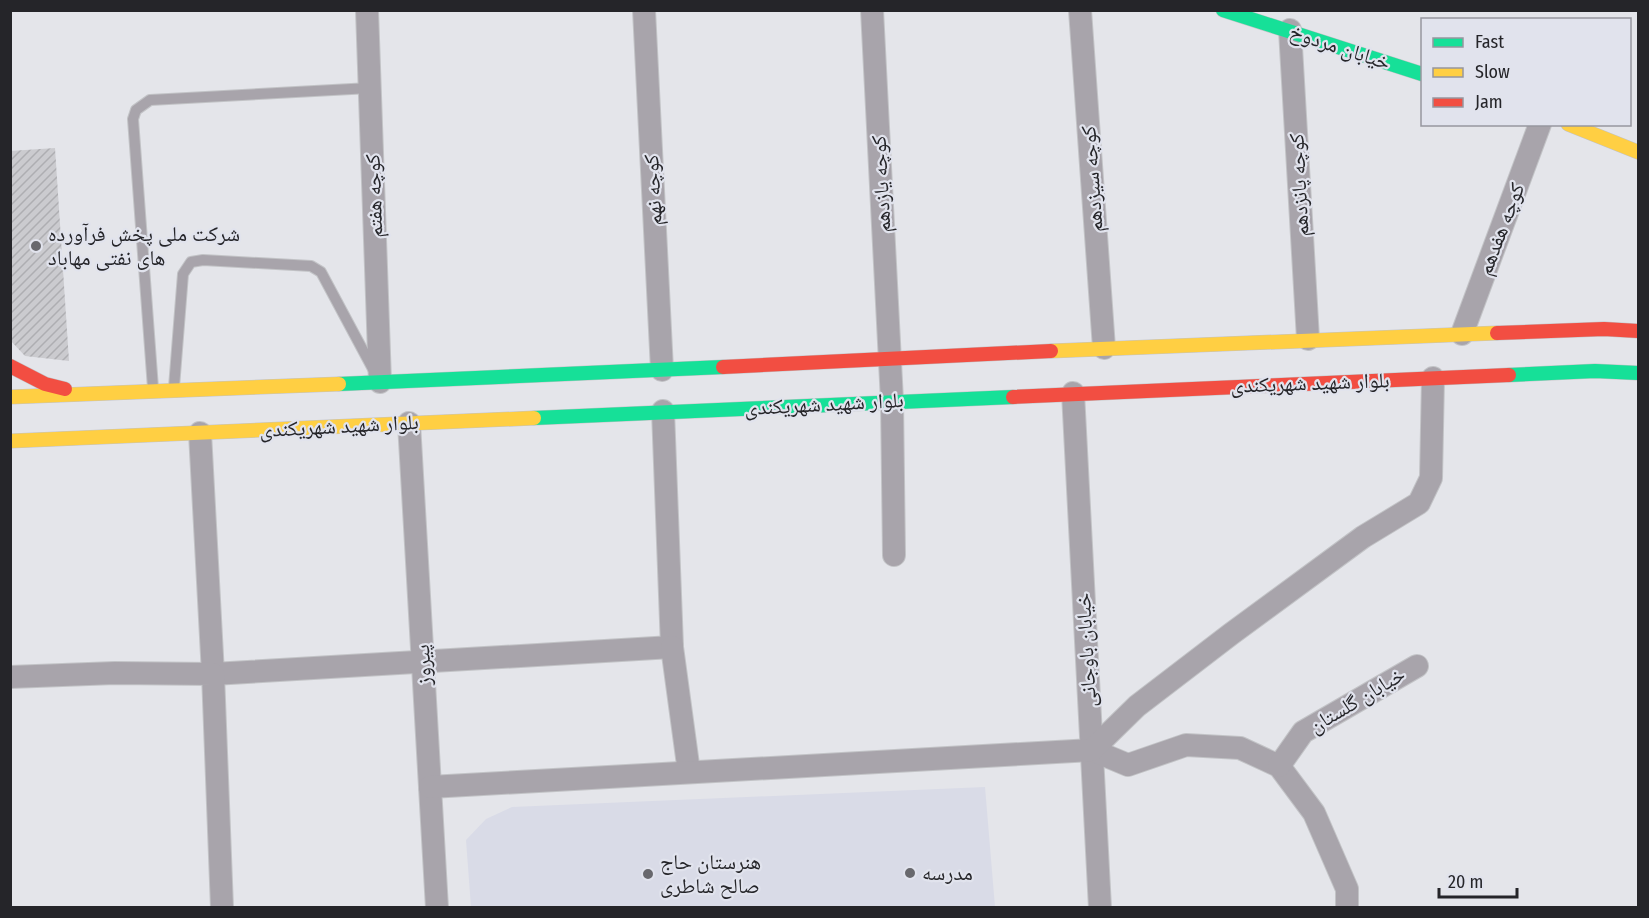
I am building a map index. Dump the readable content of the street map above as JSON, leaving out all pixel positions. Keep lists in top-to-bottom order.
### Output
{
  "streets": {
    "main road": ["خیابان مردوخ", "بلوار شهید شهریکندی"],
    "street": [
      "کوچه سیزدهم",
      "کوچه یازدهم",
      "کوچه پانزدهم",
      "کوچه نهم",
      "کوچه هفتم",
      "کوچه هفدهم",
      "خیابان باوجانی",
      "پیروز",
      "خیابان گلستان"
    ]
  },
  "crossings": [
    ["خیابان مردوخ", "کوچه پانزدهم"],
    ["کوچه سیزدهم", "بلوار شهید شهریکندی"],
    ["کوچه یازدهم", "بلوار شهید شهریکندی"],
    ["کوچه پانزدهم", "بلوار شهید شهریکندی"],
    ["کوچه نهم", "بلوار شهید شهریکندی"],
    ["کوچه هفتم", "بلوار شهید شهریکندی"],
    ["کوچه هفدهم", "بلوار شهید شهریکندی"],
    ["بلوار شهید شهریکندی", "خیابان باوجانی"],
    ["بلوار شهید شهریکندی", "پیروز"]
  ],
  "places": ["شرکت ملی پخش فرآورده های نفتی مهاباد", "مدرسه", "هنرستان حاج صالح شاطری"],
  "legend": ["Fast", "Slow", "Jam"],
  "scale_bar": "20 m"
}
